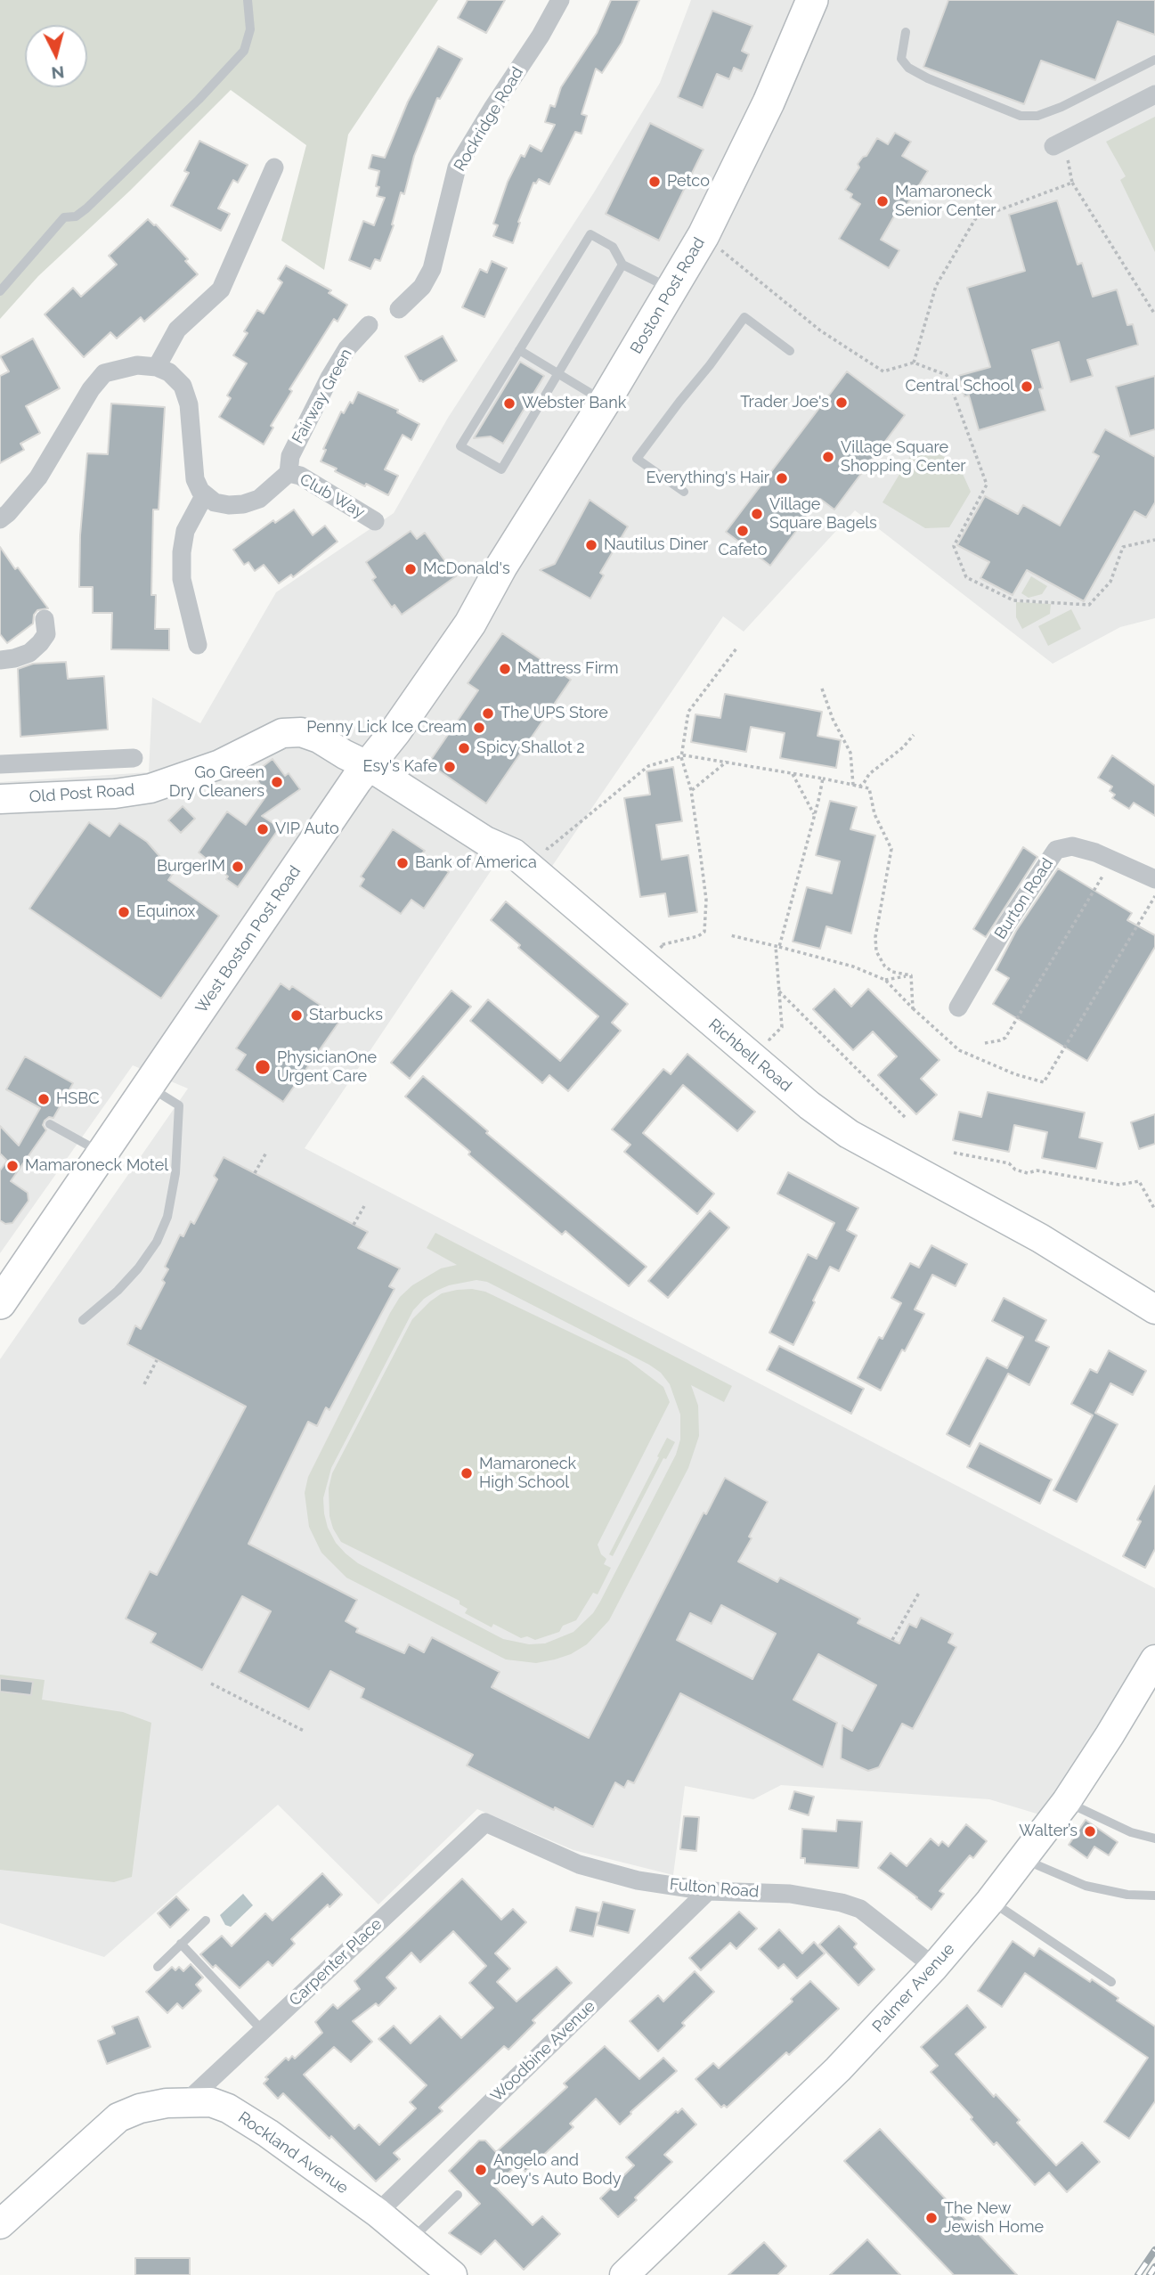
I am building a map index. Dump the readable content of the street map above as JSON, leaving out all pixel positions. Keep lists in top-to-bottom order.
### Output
{
  "streets": {
    "main road": ["Boston Post Road", "West Boston Post Road"],
    "street": [
      "Rockridge Road",
      "Fairway Green",
      "Club Way",
      "Old Post Road",
      "Burton Road",
      "Richbell Road",
      "Fulton Road",
      "Carpenter Place",
      "Palmer Avenue",
      "Woodbine Avenue",
      "Rockland Avenue"
    ]
  },
  "crossings": [
    ["Boston Post Road", "West Boston Post Road"],
    ["Fairway Green", "Club Way"],
    ["Old Post Road", "West Boston Post Road"],
    ["Old Post Road", "Richbell Road"],
    ["West Boston Post Road", "Richbell Road"],
    ["Fulton Road", "Carpenter Place"],
    ["Fulton Road", "Palmer Avenue"],
    ["Fulton Road", "Woodbine Avenue"],
    ["Carpenter Place", "Rockland Avenue"],
    ["Woodbine Avenue", "Rockland Avenue"]
  ],
  "places": [
    "Petco",
    "Mamaroneck Senior Center",
    "Central School",
    "Trader Joe's",
    "Webster Bank",
    "Village Square Shopping Center",
    "Everything's Hair",
    "Village Square Bagels",
    "Cafeto",
    "Nautilus Diner",
    "McDonald's",
    "Mattress Firm",
    "The UPS Store",
    "Penny Lick Ice Cream",
    "Spicy Shallot 2",
    "Esy's Kafe",
    "Go Green Dry Cleaners",
    "VIP Auto",
    "Bank of America",
    "BurgerIM",
    "Equinox",
    "Starbucks",
    "PhysicianOne Urgent Care",
    "HSBC",
    "Mamaroneck Motel",
    "Mamaroneck High School",
    "Walter’s",
    "Angelo and Joey's Auto Body",
    "The New Jewish Home"
  ],
  "north": "bottom"
}
